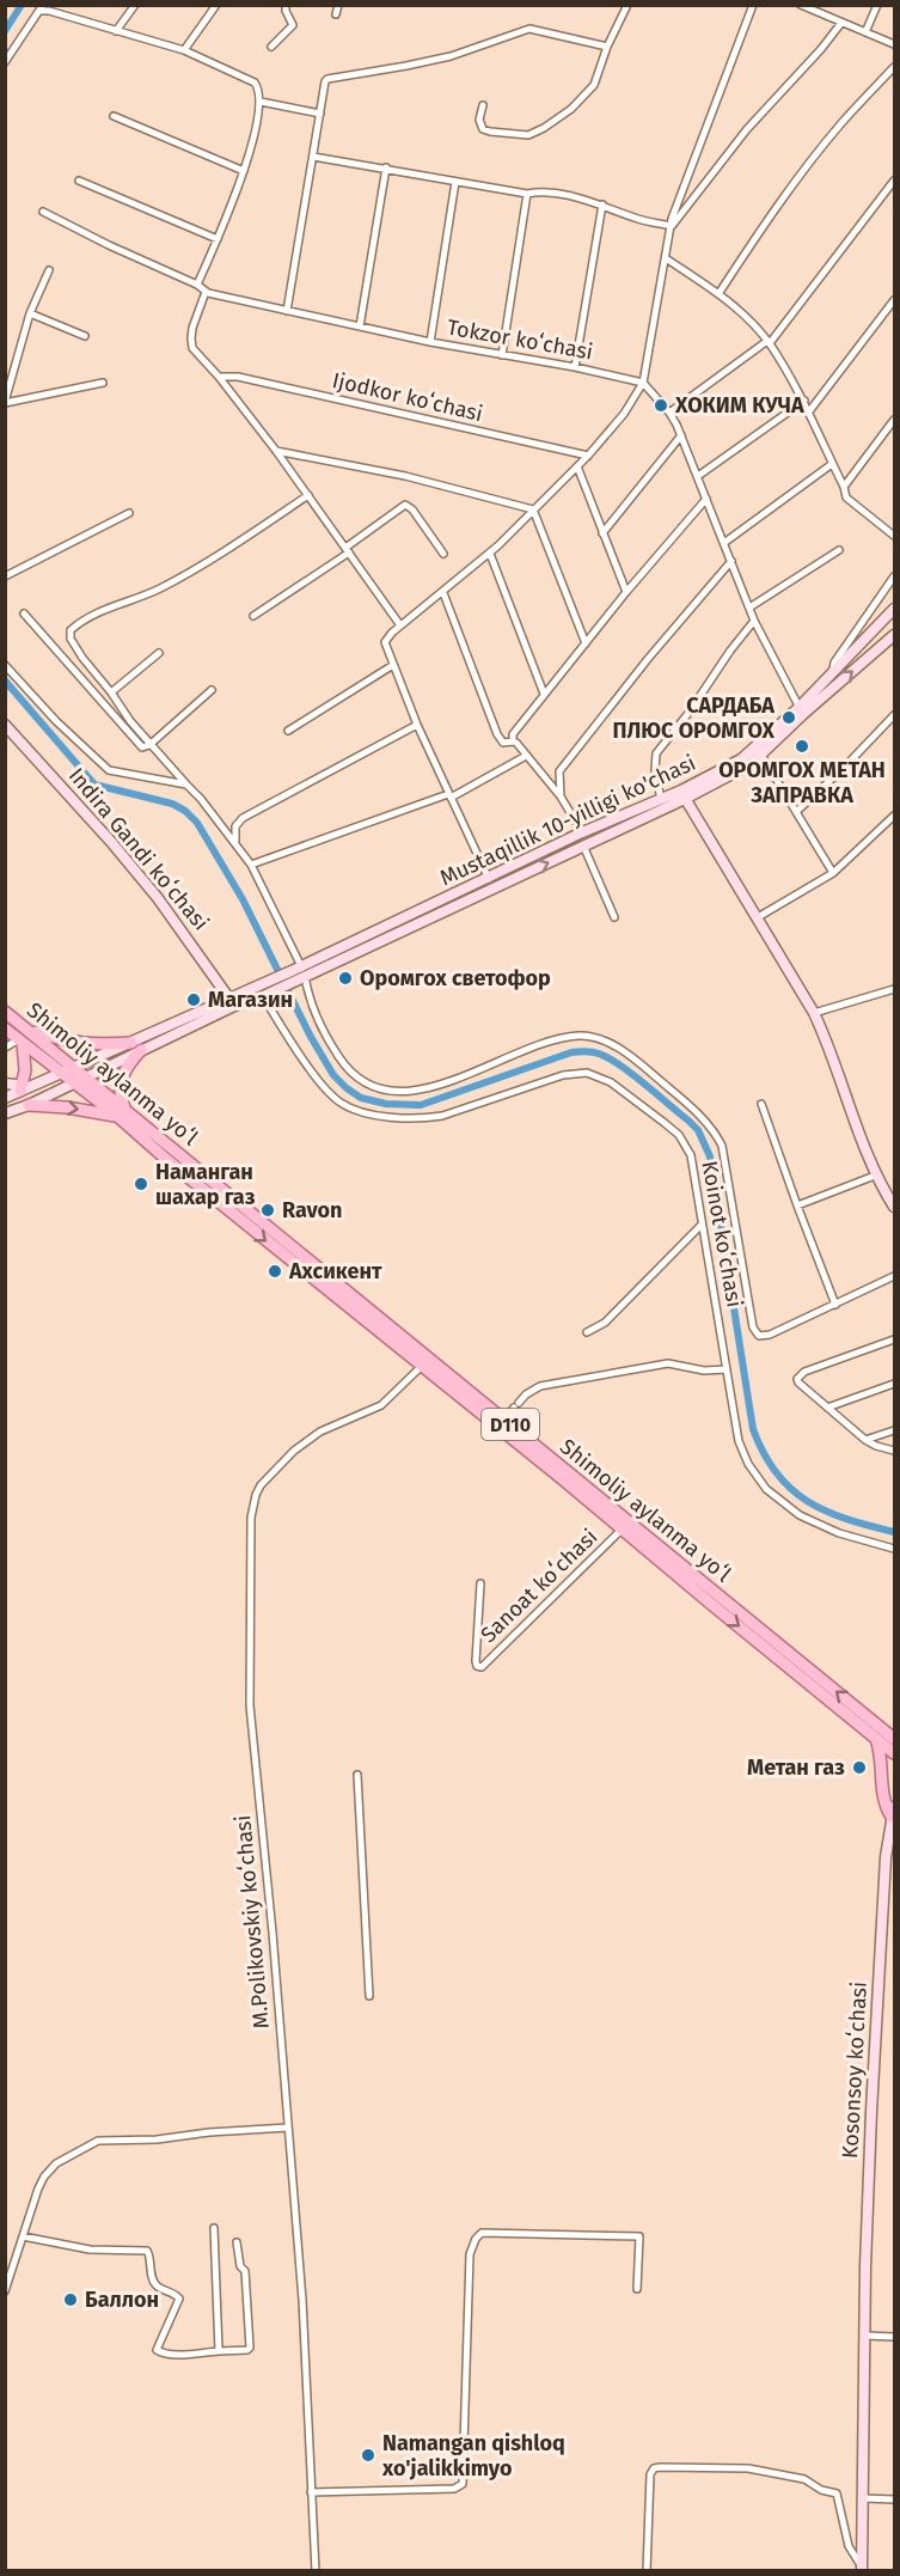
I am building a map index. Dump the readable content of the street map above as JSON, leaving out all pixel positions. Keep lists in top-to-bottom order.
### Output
{
  "streets": {
    "main road": [
      "Mustaqillik 10-yilligi ko'chasi",
      "Indira Gandi koʻchasi",
      "Shimoliy aylanma yoʻl",
      "D110",
      "Kosonsoy koʻchasi"
    ],
    "street": [
      "Tokzor koʻchasi",
      "Ijodkor koʻchasi",
      "Koinot koʻchasi",
      "Sanoat koʻchasi",
      "M.Polikovskiy koʻchasi"
    ]
  },
  "crossings": [
    ["Mustaqillik 10-yilligi ko'chasi", "Indira Gandi koʻchasi"],
    ["Mustaqillik 10-yilligi ko'chasi", "Koinot koʻchasi"],
    ["Shimoliy aylanma yoʻl", "Sanoat koʻchasi"],
    ["Shimoliy aylanma yoʻl", "M.Polikovskiy koʻchasi"]
  ],
  "places": [
    "ХОКИМ КУЧА",
    "САРДАБА ПЛЮС ОРОМГОХ",
    "ОРОМГОХ МЕТАН ЗАПРАВКА",
    "Оромгох светофор",
    "Магазин",
    "Наманган шахар газ",
    "Ravon",
    "Ахсикент",
    "Метан газ",
    "Баллон",
    "Namangan qishloq xo'jalikkimyo"
  ]
}
